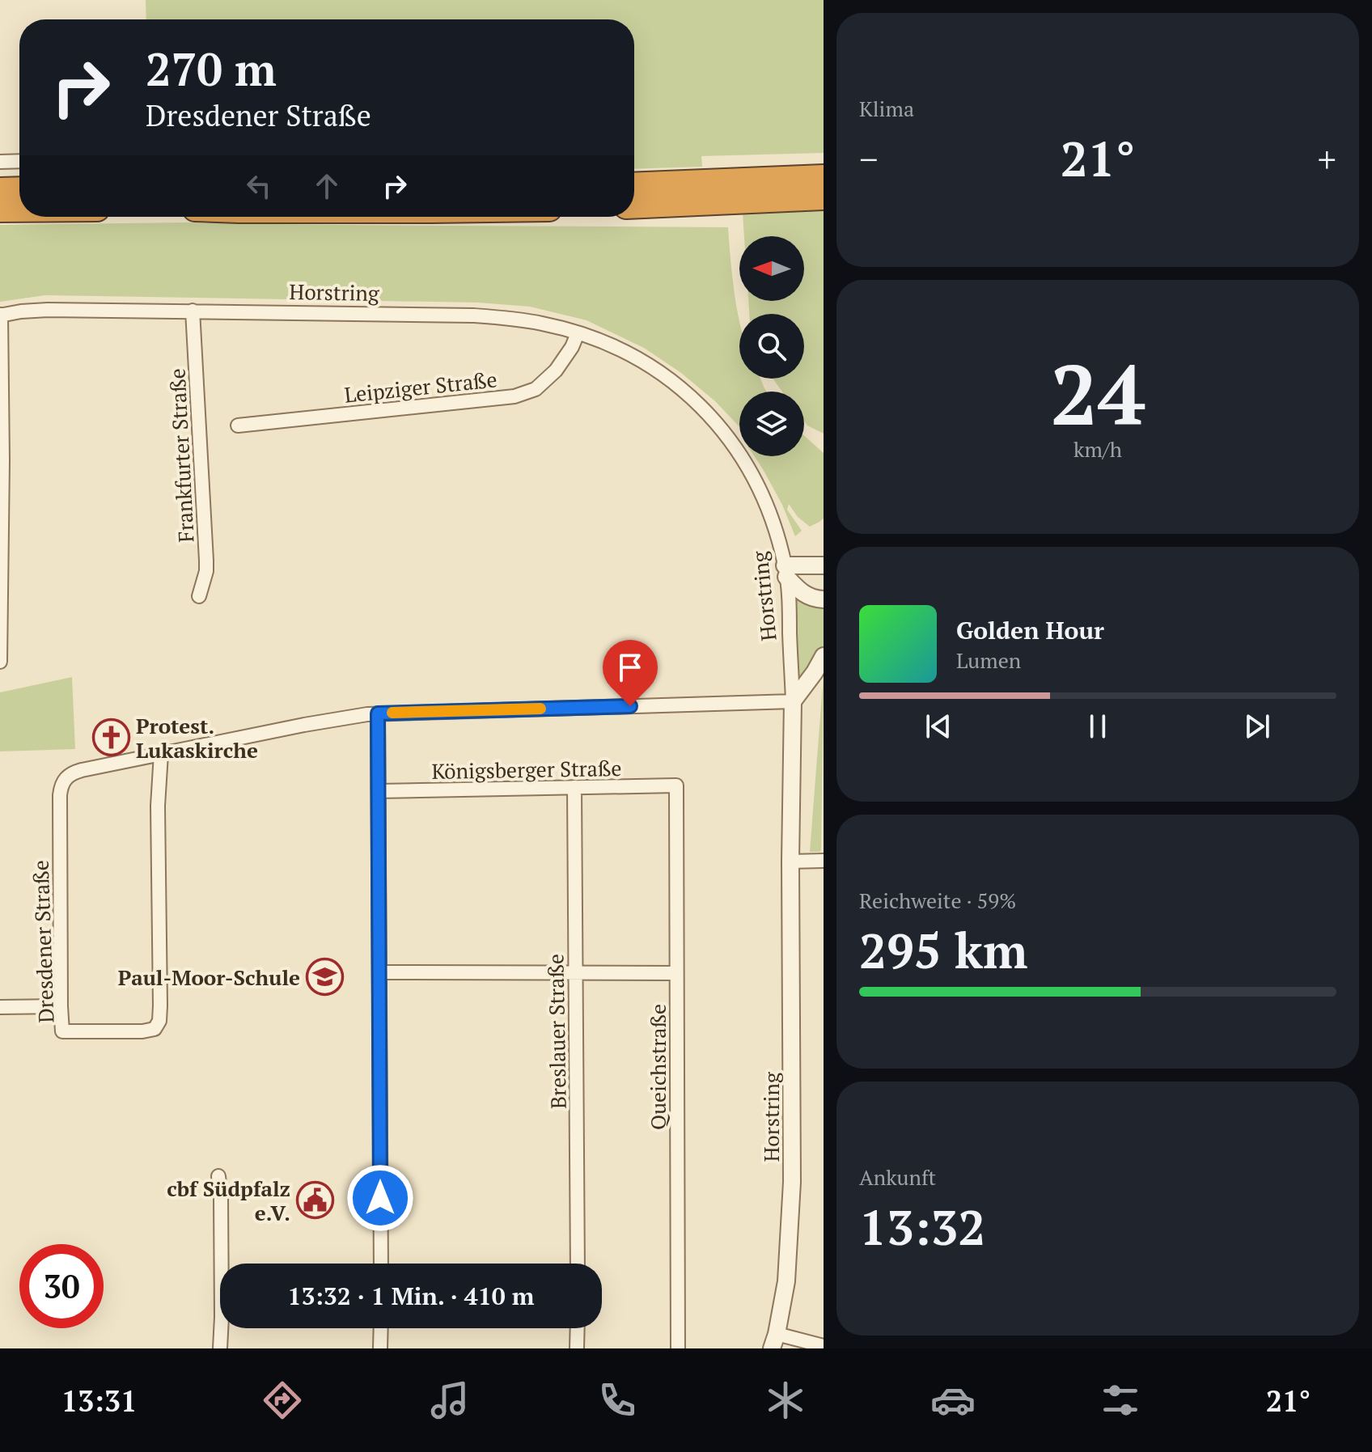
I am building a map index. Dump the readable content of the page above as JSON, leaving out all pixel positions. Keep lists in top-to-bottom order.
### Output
{
  "streets": {
    "street": [
      "Horstring",
      "Leipziger Straße",
      "Frankfurter Straße",
      "Königsberger Straße",
      "Dresdener Straße",
      "Breslauer Straße",
      "Queichstraße"
    ]
  },
  "crossings": [
    ["Horstring", "Leipziger Straße"],
    ["Horstring", "Frankfurter Straße"],
    ["Horstring", "Dresdener Straße"],
    ["Königsberger Straße", "Breslauer Straße"],
    ["Königsberger Straße", "Queichstraße"]
  ],
  "places": {
    "church": ["Protest. Lukaskirche"],
    "school or university": ["Paul-Moor-Schule"],
    "public building": ["cbf Südpfalz e.V."]
  },
  "north": "left",
  "page": {
    "tile": [
      "Klima",
      ["24", "km/h"],
      ["Reichweite · 59%", "295 km"],
      ["Ankunft", "13:32"]
    ],
    "turn": ["270 m", "Dresdener Straße"],
    "heat": ["−", "21°", "+"],
    "song": ["Golden Hour", "Lumen"],
    "limit": "30",
    "trip": "13:32 · 1 Min. · 410 m",
    "tabs": ["13:31", "21°"]
  }
}
